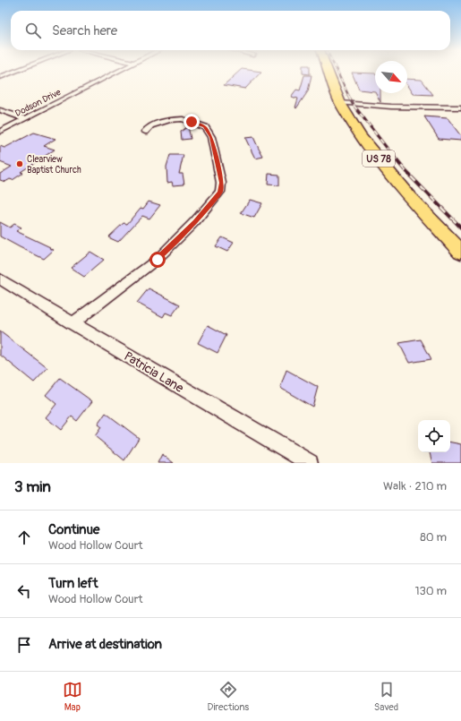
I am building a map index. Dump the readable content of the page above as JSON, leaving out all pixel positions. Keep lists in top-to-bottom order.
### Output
{
  "streets": {
    "main road": ["US 78"],
    "street": ["Dodson Drive", "Patricia Lane"]
  },
  "places": ["Clearview Baptist Church"],
  "north": "bottom right",
  "page": {
    "search": "Search here",
    "heading": ["3 min", "Walk · 210 m"],
    "list": [
      ["Continue", "Wood Hollow Court", "80 m"],
      ["Turn left", "Wood Hollow Court", "130 m"],
      "Arrive at destination"
    ],
    "nav": ["Map", "Directions", "Saved"]
  }
}
